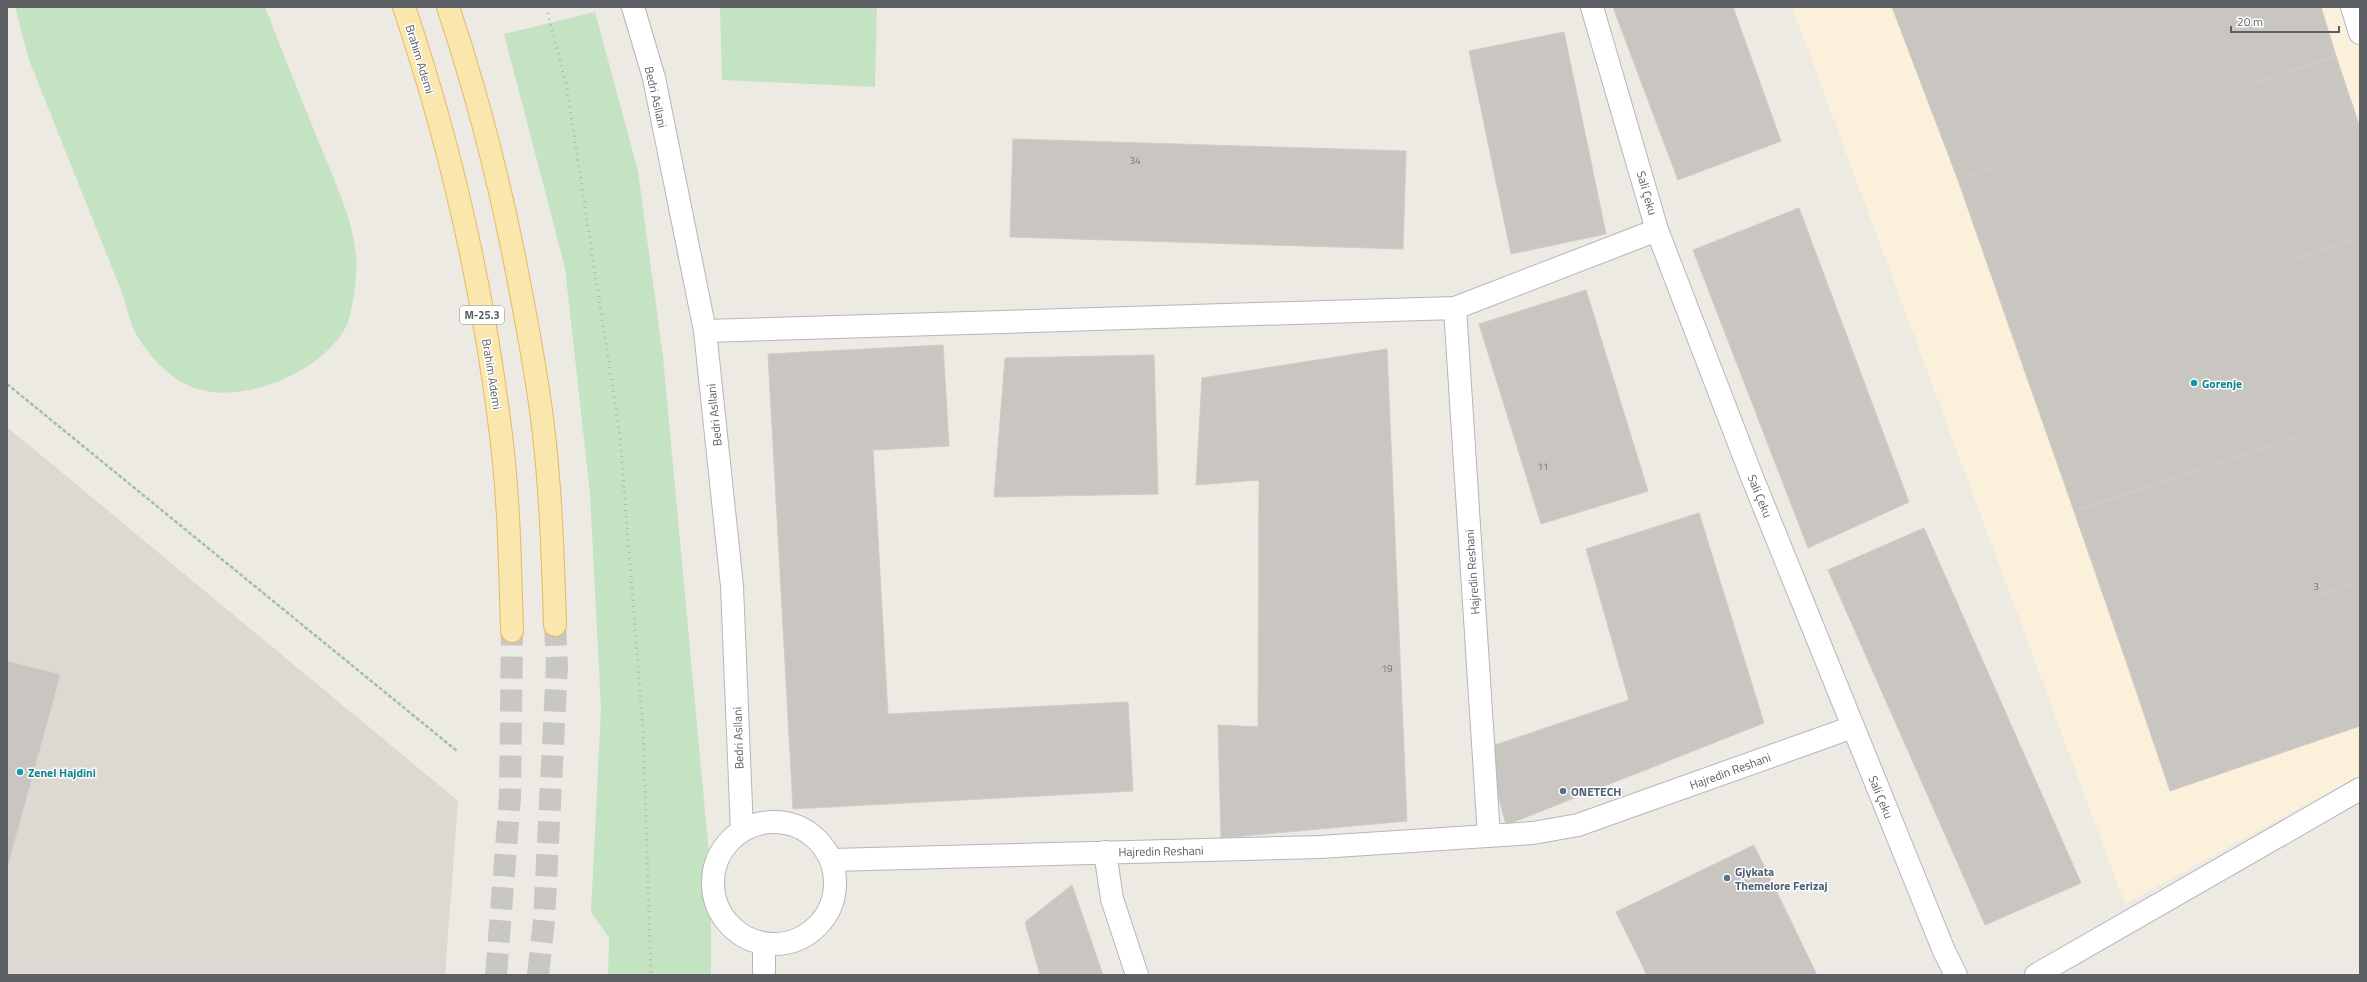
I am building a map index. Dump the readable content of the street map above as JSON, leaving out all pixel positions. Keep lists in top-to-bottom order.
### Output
{
  "streets": {
    "main road": ["Brahim Ademi", "M-25.3"],
    "street": ["Bedri Asllani", "Sali Çeku", "Hajredin Reshani"]
  },
  "crossings": [
    ["Bedri Asllani", "Hajredin Reshani"],
    ["Sali Çeku", "Hajredin Reshani"]
  ],
  "places": [
    "Gorenje",
    "Zenel Hajdini",
    "ONETECH",
    "Gjykata Themelore Ferizaj"
  ],
  "house_numbers": [
    "34",
    "11",
    "3",
    "19"
  ],
  "scale_bar": "20 m"
}
